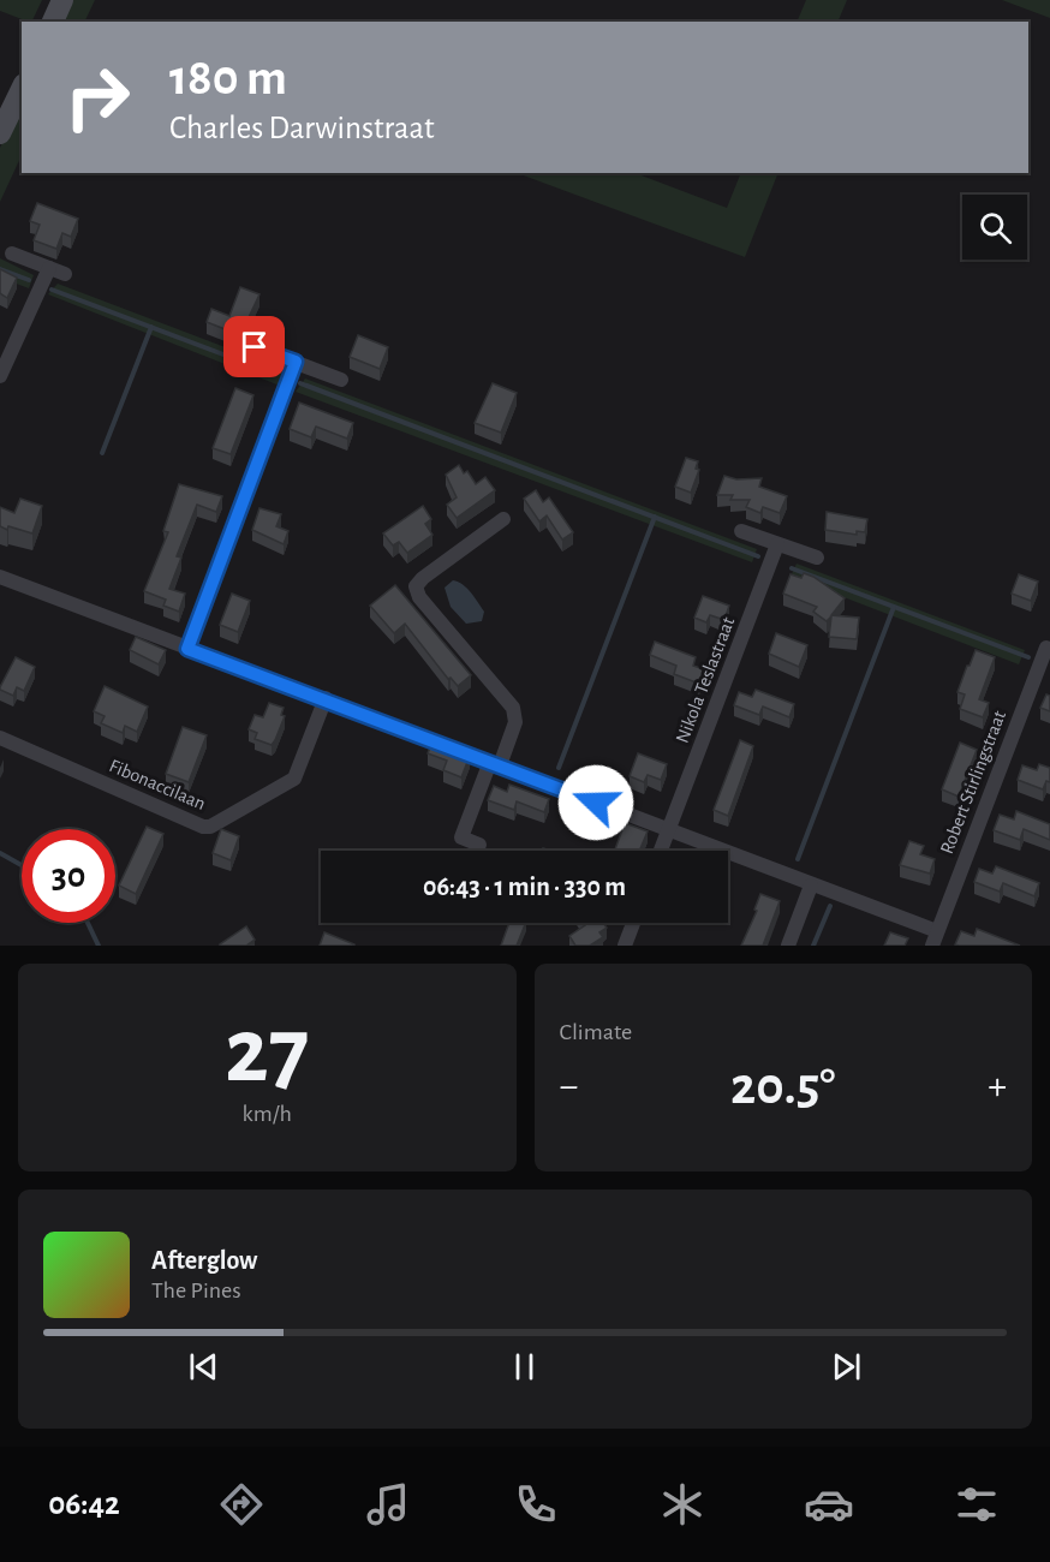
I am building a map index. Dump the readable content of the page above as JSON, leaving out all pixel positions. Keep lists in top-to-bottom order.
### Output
{
  "streets": {
    "street": ["Nikola Teslastraat", "Robert Stirlingstraat", "Fibonaccilaan"]
  },
  "page": {
    "turn": ["180 m", "Charles Darwinstraat"],
    "limit": "30",
    "trip": "06:43 · 1 min · 330 m",
    "tile": [
      ["27", "km/h"],
      "Climate"
    ],
    "heat": ["−", "20.5°", "+"],
    "song": ["Afterglow", "The Pines"],
    "tabs": "06:42"
  }
}
